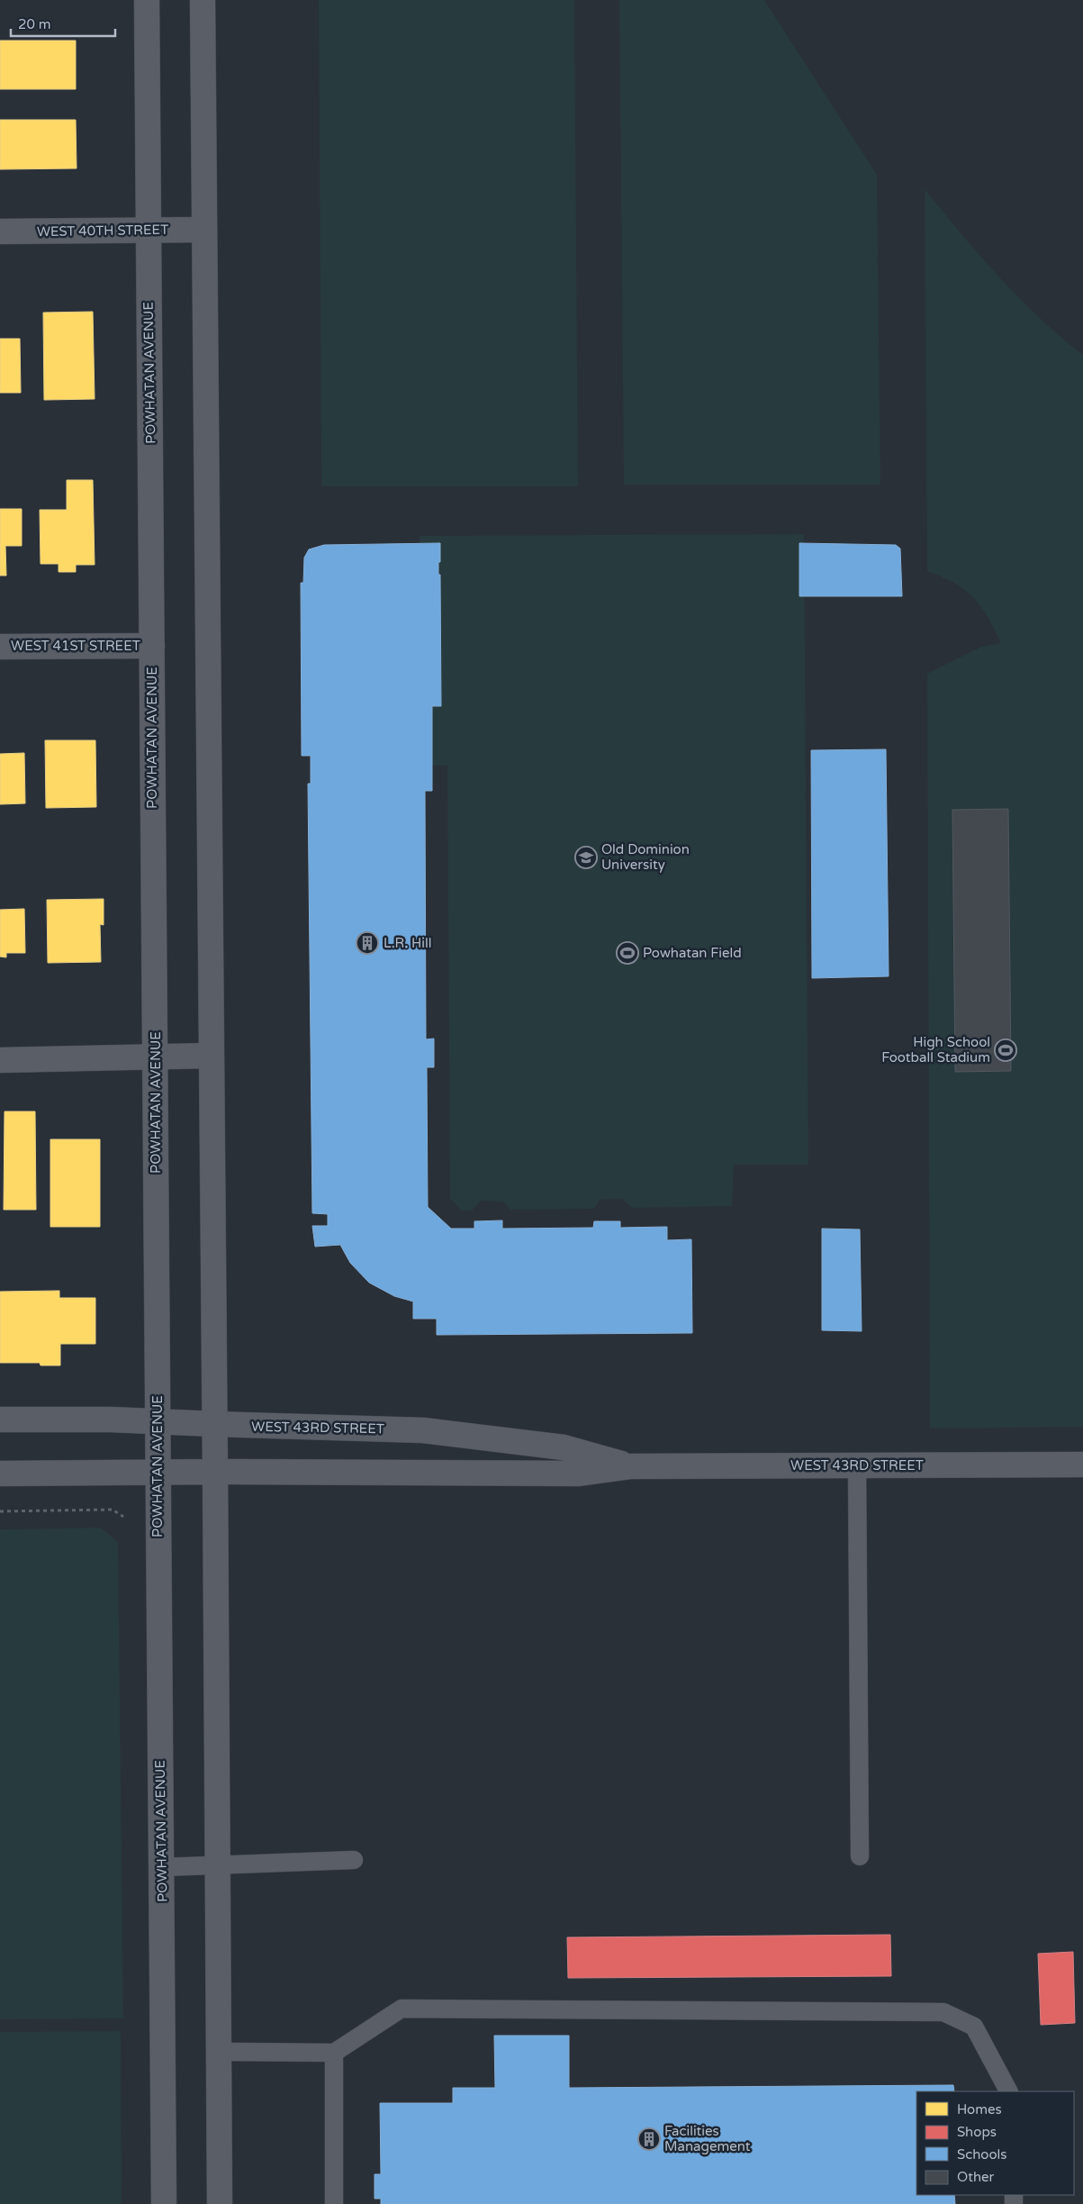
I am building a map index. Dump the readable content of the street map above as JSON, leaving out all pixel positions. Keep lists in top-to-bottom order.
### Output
{
  "streets": {
    "street": [
      "WEST 40TH STREET",
      "POWHATAN AVENUE",
      "WEST 41ST STREET",
      "WEST 43RD STREET"
    ]
  },
  "crossings": [
    ["WEST 40TH STREET", "POWHATAN AVENUE"],
    ["POWHATAN AVENUE", "WEST 41ST STREET"],
    ["POWHATAN AVENUE", "WEST 43RD STREET"]
  ],
  "places": {
    "school or university": ["Old Dominion University"],
    "building": ["L.R. Hill", "Facilities Management"],
    "sports": ["Powhatan Field", "High School Football Stadium"]
  },
  "legend": [
    "Homes",
    "Shops",
    "Schools",
    "Other"
  ],
  "scale_bar": "20 m"
}
